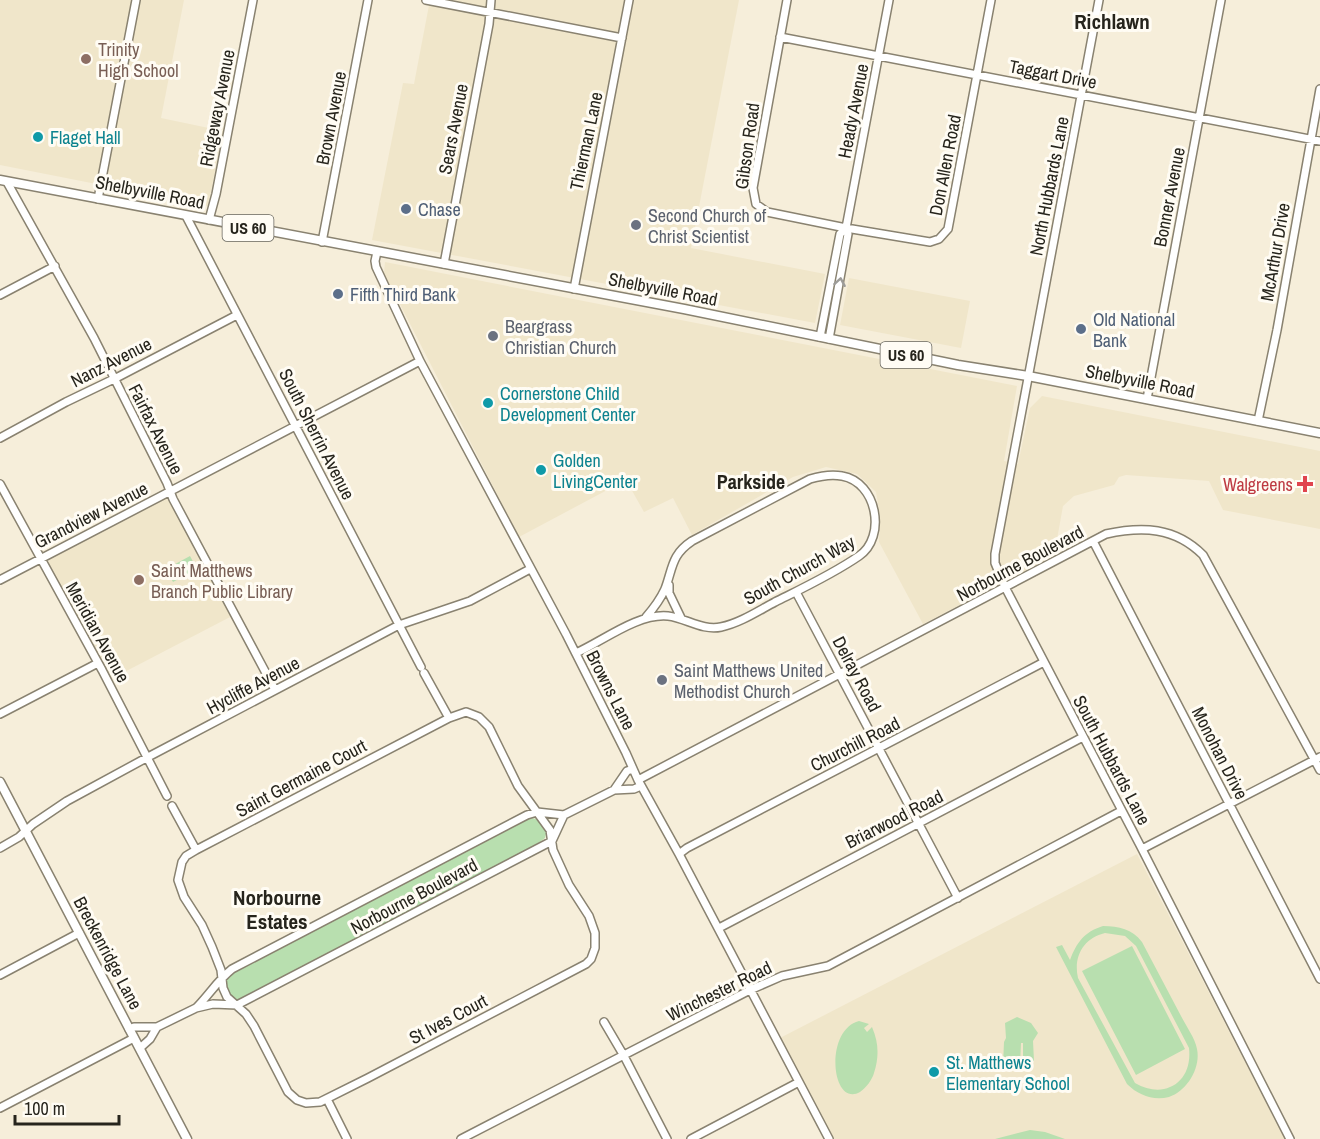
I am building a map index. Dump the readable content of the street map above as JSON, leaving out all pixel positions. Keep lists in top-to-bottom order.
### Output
{
  "streets": {
    "main road": ["Shelbyville Road", "US 60", "Breckenridge Lane"],
    "street": [
      "Taggart Drive",
      "Ridgeway Avenue",
      "Heady Avenue",
      "Brown Avenue",
      "Sears Avenue",
      "Thierman Lane",
      "Gibson Road",
      "Don Allen Road",
      "North Hubbards Lane",
      "Bonner Avenue",
      "McArthur Drive",
      "Nanz Avenue",
      "Fairfax Avenue",
      "South Sherrin Avenue",
      "Grandview Avenue",
      "Norbourne Boulevard",
      "South Church Way",
      "Meridian Avenue",
      "Delray Road",
      "Hycliffe Avenue",
      "Browns Lane",
      "Churchill Road",
      "Monohan Drive",
      "South Hubbards Lane",
      "Saint Germaine Court",
      "Briarwood Road",
      "Winchester Road",
      "St Ives Court"
    ]
  },
  "crossings": [
    ["Taggart Drive", "Heady Avenue"],
    ["Taggart Drive", "Gibson Road"],
    ["Taggart Drive", "Don Allen Road"],
    ["Taggart Drive", "North Hubbards Lane"],
    ["Taggart Drive", "Bonner Avenue"],
    ["Taggart Drive", "McArthur Drive"],
    ["Ridgeway Avenue", "Shelbyville Road"],
    ["Heady Avenue", "Gibson Road"],
    ["Heady Avenue", "Don Allen Road"],
    ["Heady Avenue", "Shelbyville Road"],
    ["Brown Avenue", "Shelbyville Road"],
    ["Sears Avenue", "Shelbyville Road"],
    ["Thierman Lane", "Shelbyville Road"],
    ["Gibson Road", "Don Allen Road"],
    ["North Hubbards Lane", "Shelbyville Road"],
    ["North Hubbards Lane", "South Hubbards Lane"],
    ["Shelbyville Road", "Bonner Avenue"],
    ["Shelbyville Road", "McArthur Drive"],
    ["Shelbyville Road", "Fairfax Avenue"],
    ["Shelbyville Road", "South Sherrin Avenue"],
    ["Shelbyville Road", "Browns Lane"],
    ["Shelbyville Road", "South Hubbards Lane"],
    ["Nanz Avenue", "Fairfax Avenue"],
    ["Nanz Avenue", "South Sherrin Avenue"],
    ["Fairfax Avenue", "Grandview Avenue"],
    ["Fairfax Avenue", "Hycliffe Avenue"],
    ["South Sherrin Avenue", "Grandview Avenue"],
    ["South Sherrin Avenue", "Hycliffe Avenue"],
    ["South Sherrin Avenue", "Saint Germaine Court"],
    ["Grandview Avenue", "Meridian Avenue"],
    ["Grandview Avenue", "Browns Lane"],
    ["Norbourne Boulevard", "Delray Road"],
    ["Norbourne Boulevard", "Browns Lane"],
    ["Norbourne Boulevard", "Monohan Drive"],
    ["Norbourne Boulevard", "South Hubbards Lane"],
    ["Norbourne Boulevard", "Saint Germaine Court"],
    ["Norbourne Boulevard", "Breckenridge Lane"],
    ["Norbourne Boulevard", "St Ives Court"],
    ["South Church Way", "Delray Road"],
    ["Meridian Avenue", "Hycliffe Avenue"],
    ["Delray Road", "Churchill Road"],
    ["Delray Road", "Briarwood Road"],
    ["Delray Road", "Winchester Road"],
    ["Hycliffe Avenue", "Browns Lane"],
    ["Hycliffe Avenue", "Breckenridge Lane"],
    ["Browns Lane", "Churchill Road"],
    ["Browns Lane", "Briarwood Road"],
    ["Browns Lane", "Winchester Road"],
    ["Churchill Road", "South Hubbards Lane"],
    ["South Hubbards Lane", "Briarwood Road"],
    ["South Hubbards Lane", "Winchester Road"]
  ],
  "districts": ["Richlawn", "Parkside", "Norbourne Estates"],
  "places": {
    "other": [
      "Trinity High School",
      "Flaget Hall",
      "Chase",
      "Second Church of Christ Scientist",
      "Fifth Third Bank",
      "Old National Bank",
      "Beargrass Christian Church",
      "Cornerstone Child Development Center",
      "Golden LivingCenter",
      "Saint Matthews Branch Public Library",
      "Saint Matthews United Methodist Church",
      "St. Matthews Elementary School"
    ],
    "health": ["Walgreens"]
  },
  "scale_bar": "100 m"
}
